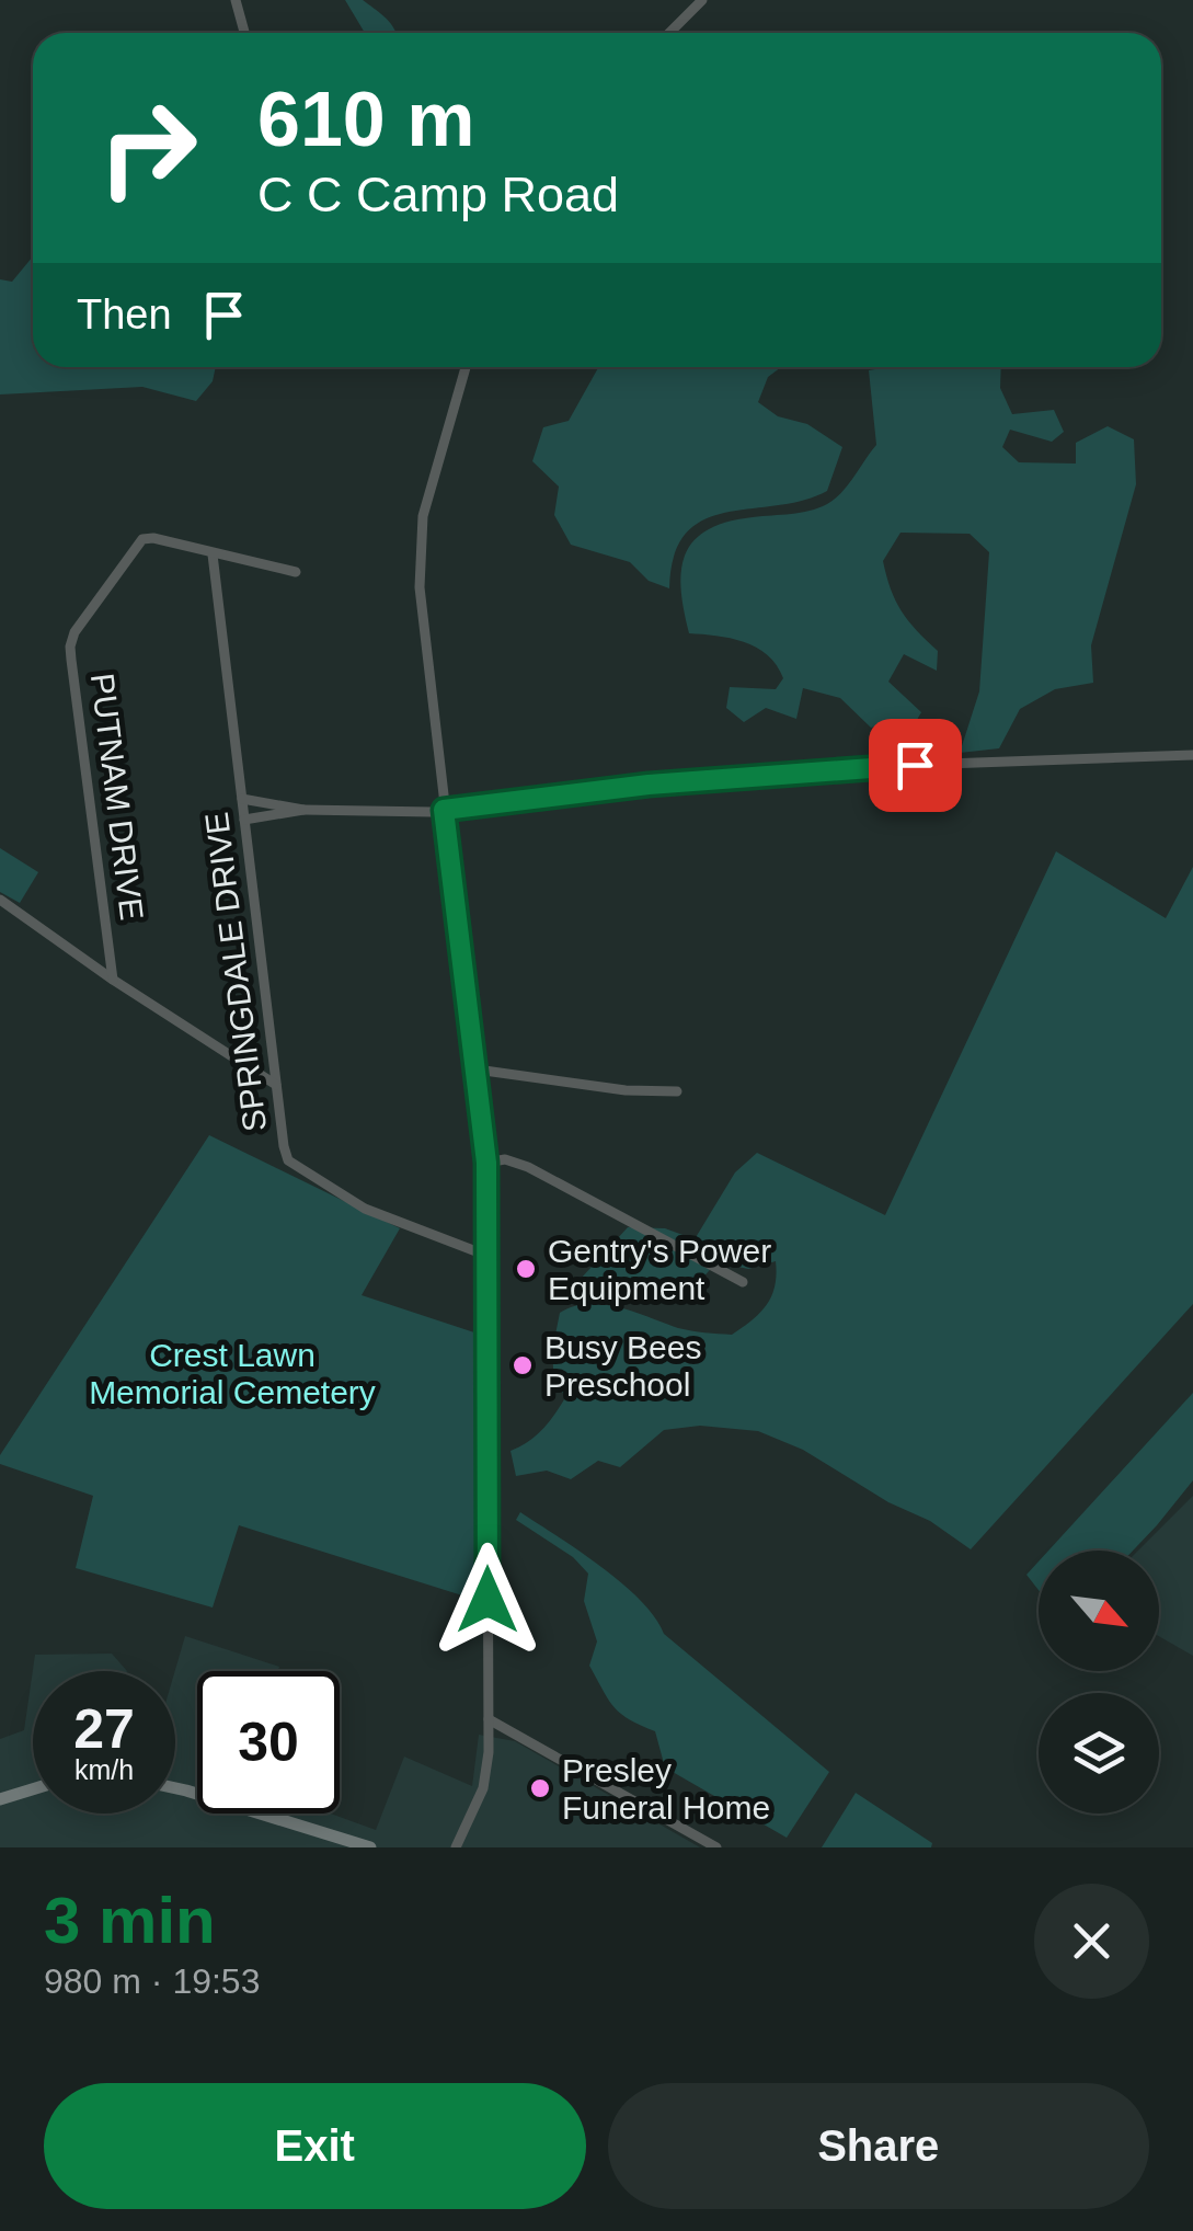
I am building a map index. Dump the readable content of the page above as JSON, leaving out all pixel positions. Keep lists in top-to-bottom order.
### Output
{
  "streets": {
    "street": ["PUTNAM DRIVE", "SPRINGDALE DRIVE"]
  },
  "crossings": [
    ["PUTNAM DRIVE", "SPRINGDALE DRIVE"]
  ],
  "parks": ["Crest Lawn Memorial Cemetery"],
  "places": ["Gentry's Power Equipment", "Busy Bees Preschool", "Presley Funeral Home"],
  "north": "bottom right",
  "page": {
    "turn": ["610 m", "C C Camp Road"],
    "then": "Then",
    "speed": "27 km/h",
    "limit": "30",
    "heading": ["3 min", "980 m · 19:53"],
    "buttons": ["Exit", "Share"]
  }
}
